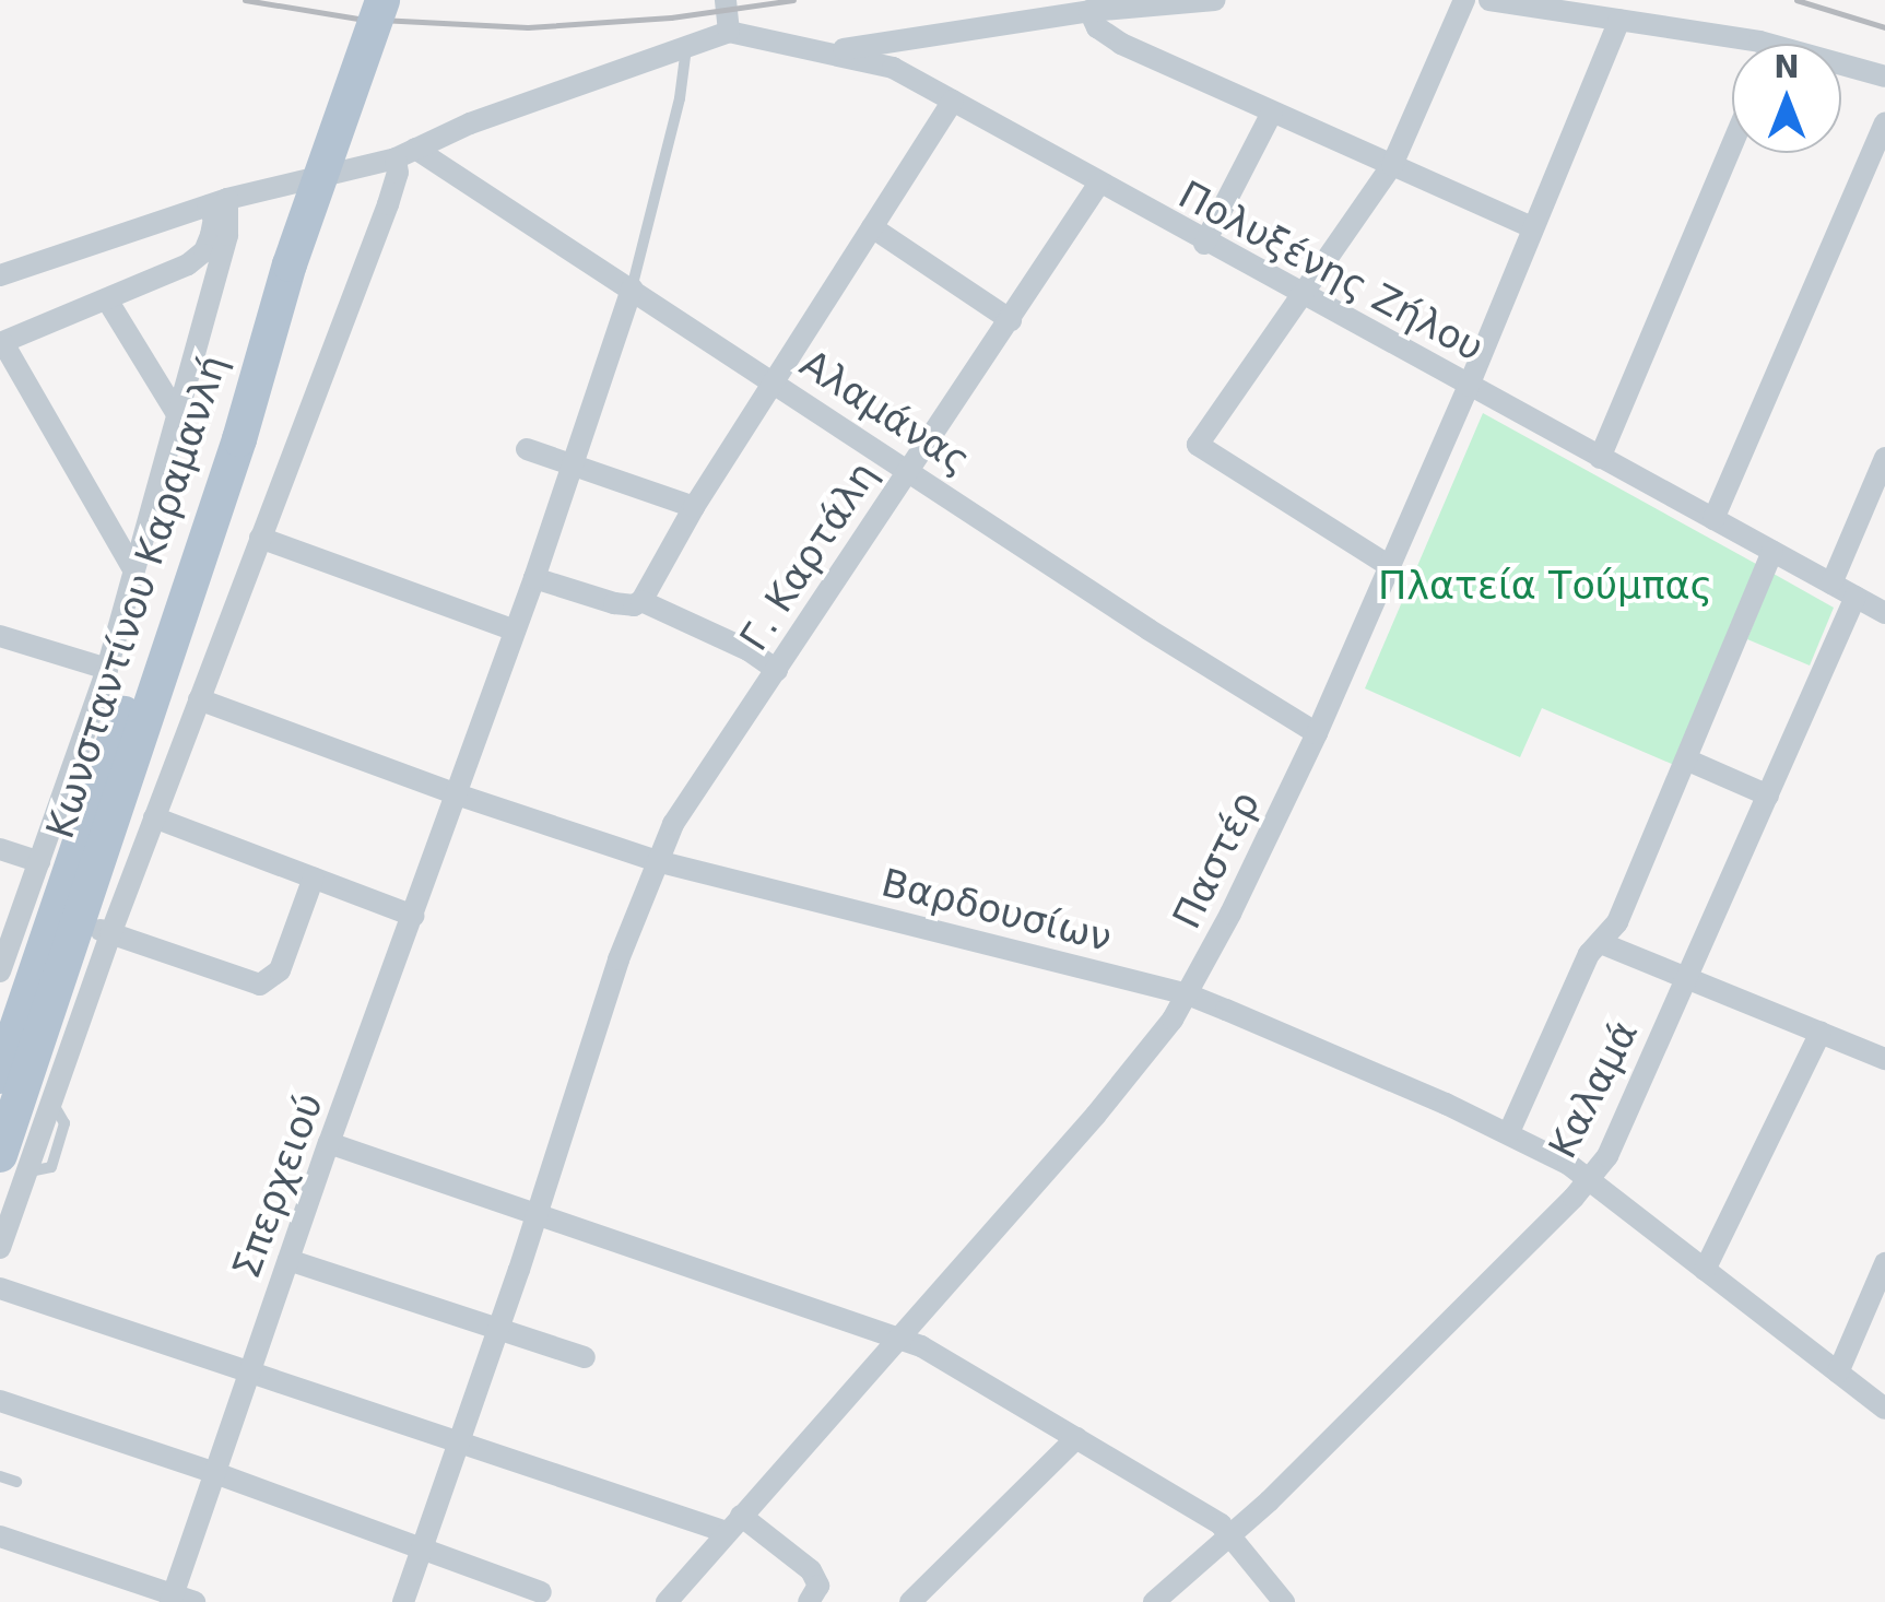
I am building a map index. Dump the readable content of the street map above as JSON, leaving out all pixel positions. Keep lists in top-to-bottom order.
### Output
{
  "streets": {
    "main road": ["Κωνσταντίνου Καραμανλή"],
    "street": [
      "Πολυξένης Ζήλου",
      "Αλαμάνας",
      "Γ. Καρτάλη",
      "Παστέρ",
      "Βαρδουσίων",
      "Καλαμά",
      "Σπερχειού"
    ]
  },
  "crossings": [
    ["Πολυξένης Ζήλου", "Γ. Καρτάλη"],
    ["Πολυξένης Ζήλου", "Παστέρ"],
    ["Πολυξένης Ζήλου", "Καλαμά"],
    ["Αλαμάνας", "Γ. Καρτάλη"],
    ["Αλαμάνας", "Παστέρ"],
    ["Αλαμάνας", "Σπερχειού"],
    ["Γ. Καρτάλη", "Βαρδουσίων"],
    ["Παστέρ", "Βαρδουσίων"],
    ["Βαρδουσίων", "Καλαμά"],
    ["Βαρδουσίων", "Σπερχειού"]
  ],
  "parks": ["Πλατεία Τούμπας"],
  "north": "top"
}
